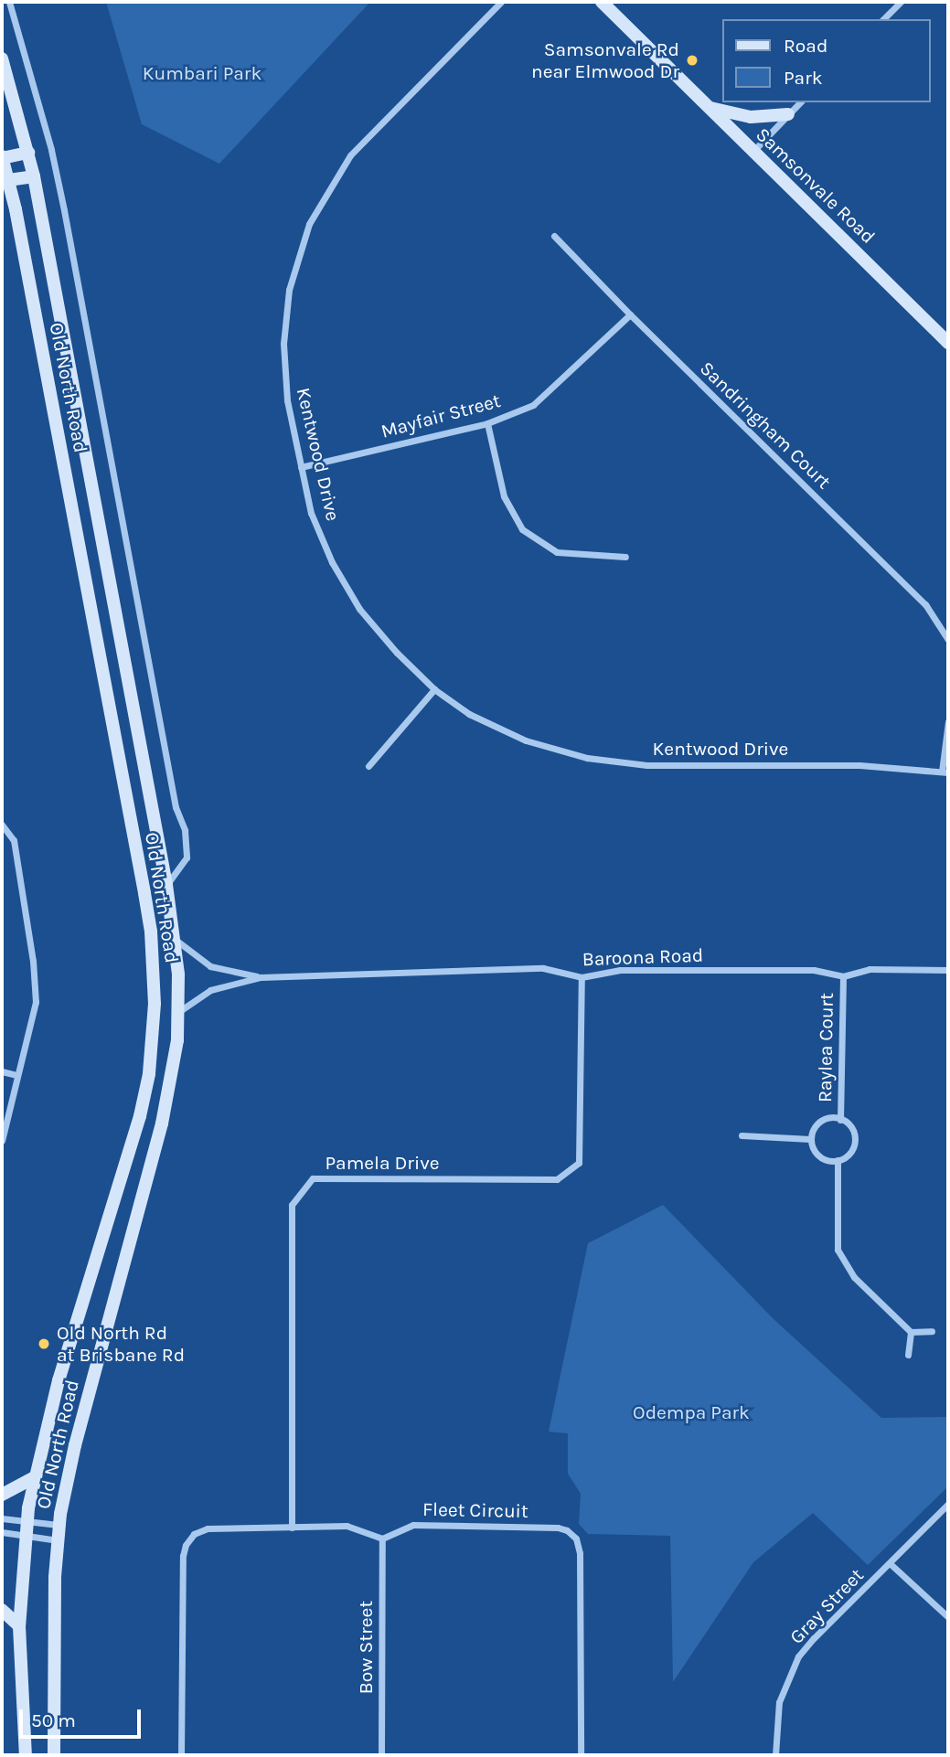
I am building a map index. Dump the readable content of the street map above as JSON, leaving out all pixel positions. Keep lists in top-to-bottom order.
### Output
{
  "streets": {
    "main road": ["Samsonvale Road", "Old North Road"],
    "street": [
      "Mayfair Street",
      "Sandringham Court",
      "Kentwood Drive",
      "Baroona Road",
      "Raylea Court",
      "Pamela Drive",
      "Fleet Circuit",
      "Gray Street",
      "Bow Street"
    ]
  },
  "crossings": [
    ["Old North Road", "Baroona Road"],
    ["Mayfair Street", "Sandringham Court"],
    ["Mayfair Street", "Kentwood Drive"],
    ["Baroona Road", "Raylea Court"],
    ["Baroona Road", "Pamela Drive"],
    ["Fleet Circuit", "Bow Street"]
  ],
  "parks": ["Kumbari Park", "Odempa Park"],
  "places": ["Samsonvale Rd near Elmwood Dr", "Old North Rd at Brisbane Rd"],
  "legend": ["Road", "Park"],
  "scale_bar": "50 m"
}
